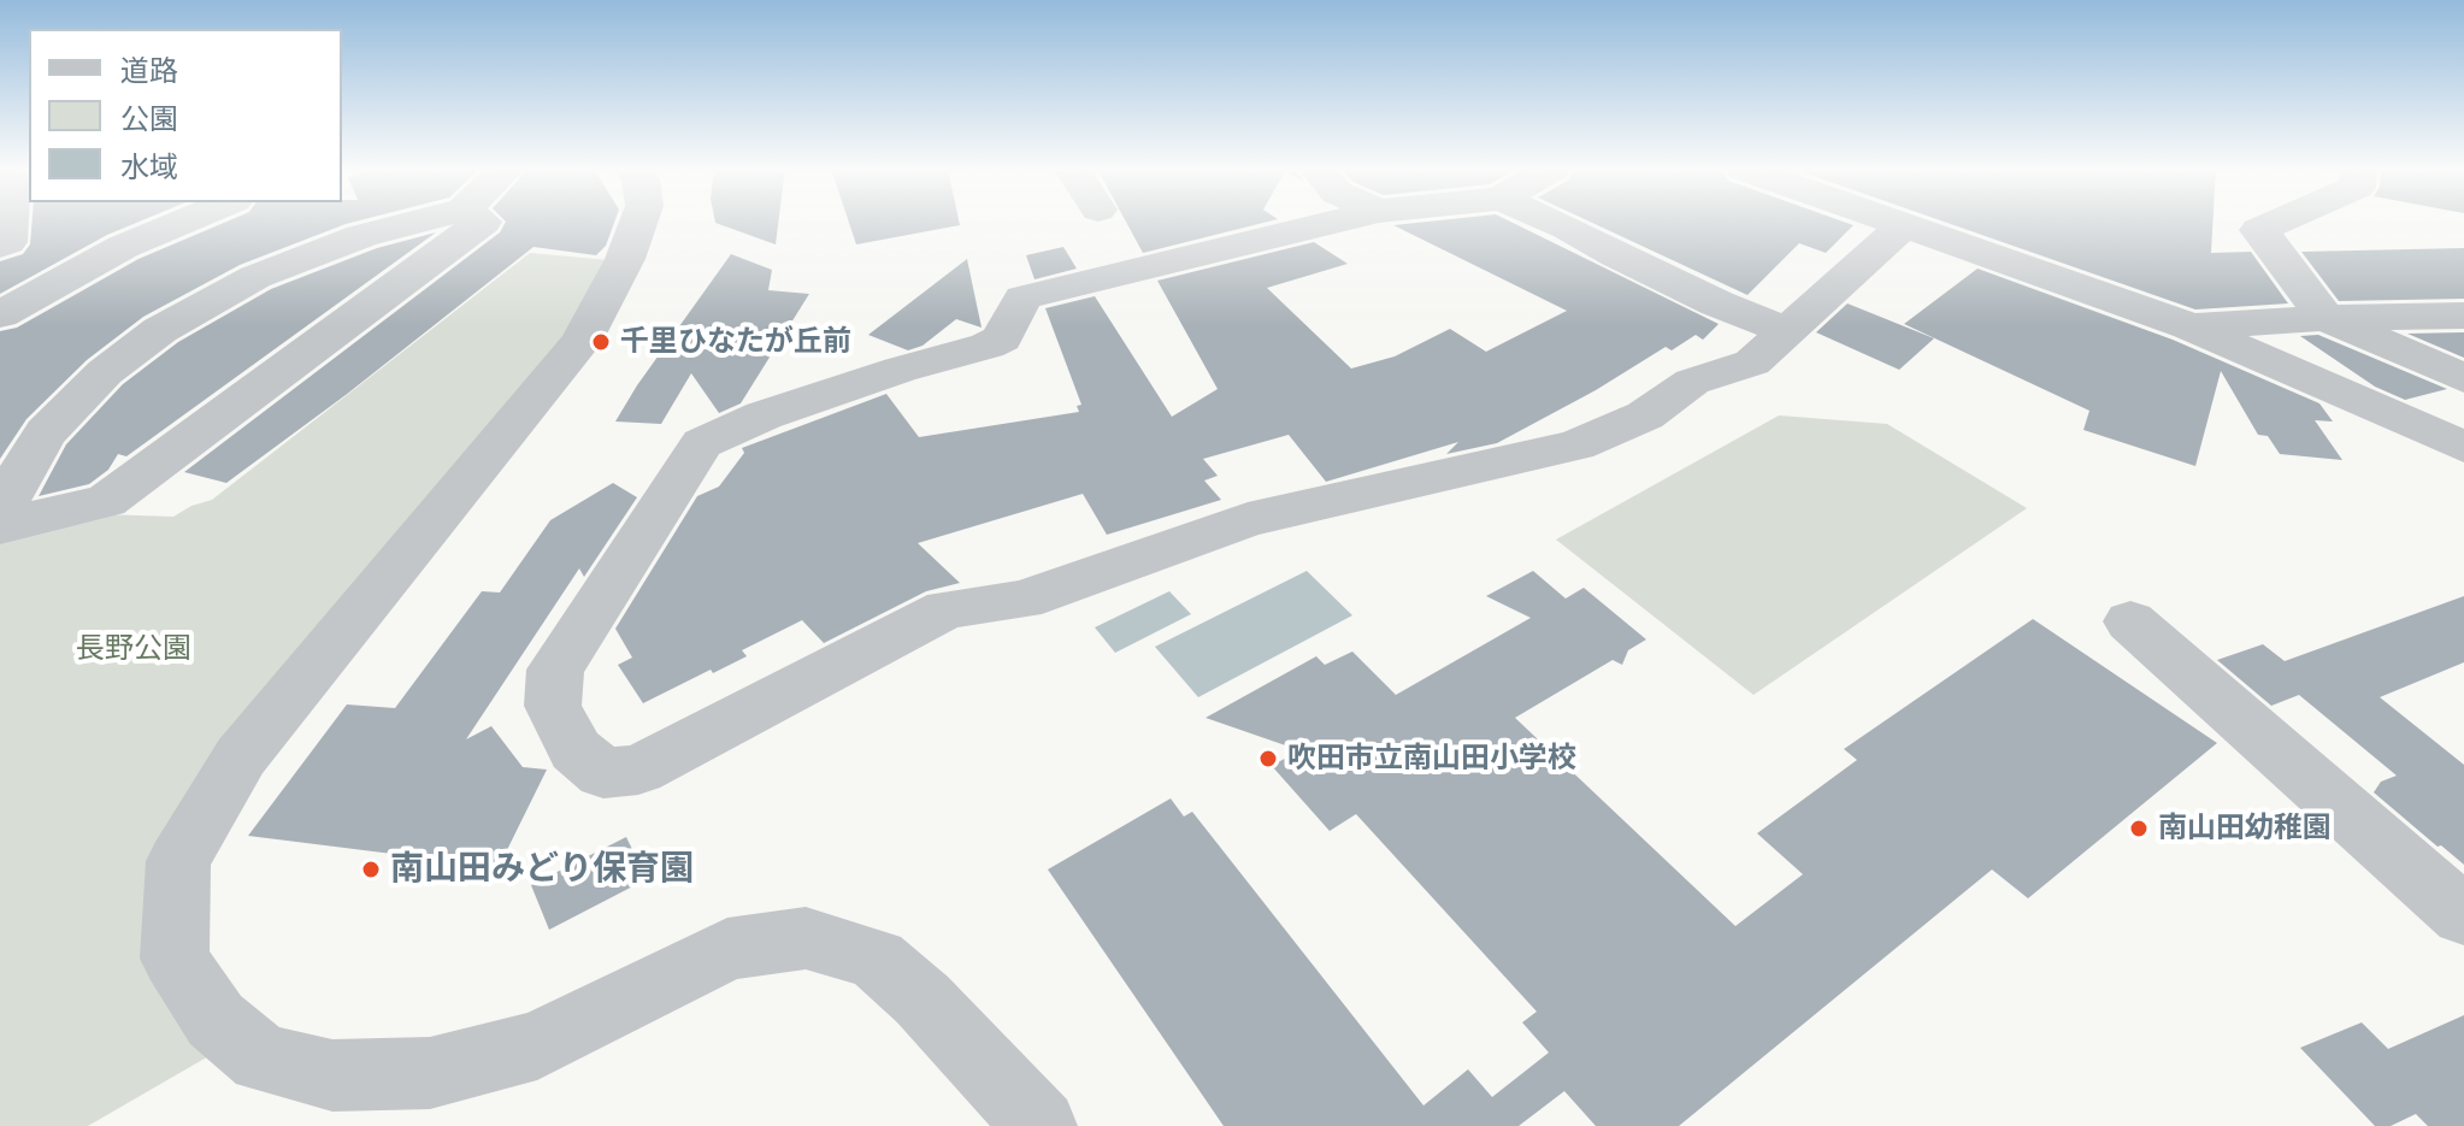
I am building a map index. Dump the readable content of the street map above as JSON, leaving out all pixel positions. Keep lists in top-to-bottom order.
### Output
{
  "parks": ["長野公園"],
  "places": [
    "千里ひなたが丘前",
    "吹田市立南山田小学校",
    "南山田幼稚園",
    "南山田みどり保育園"
  ],
  "legend": ["道路", "公園", "水域"]
}
